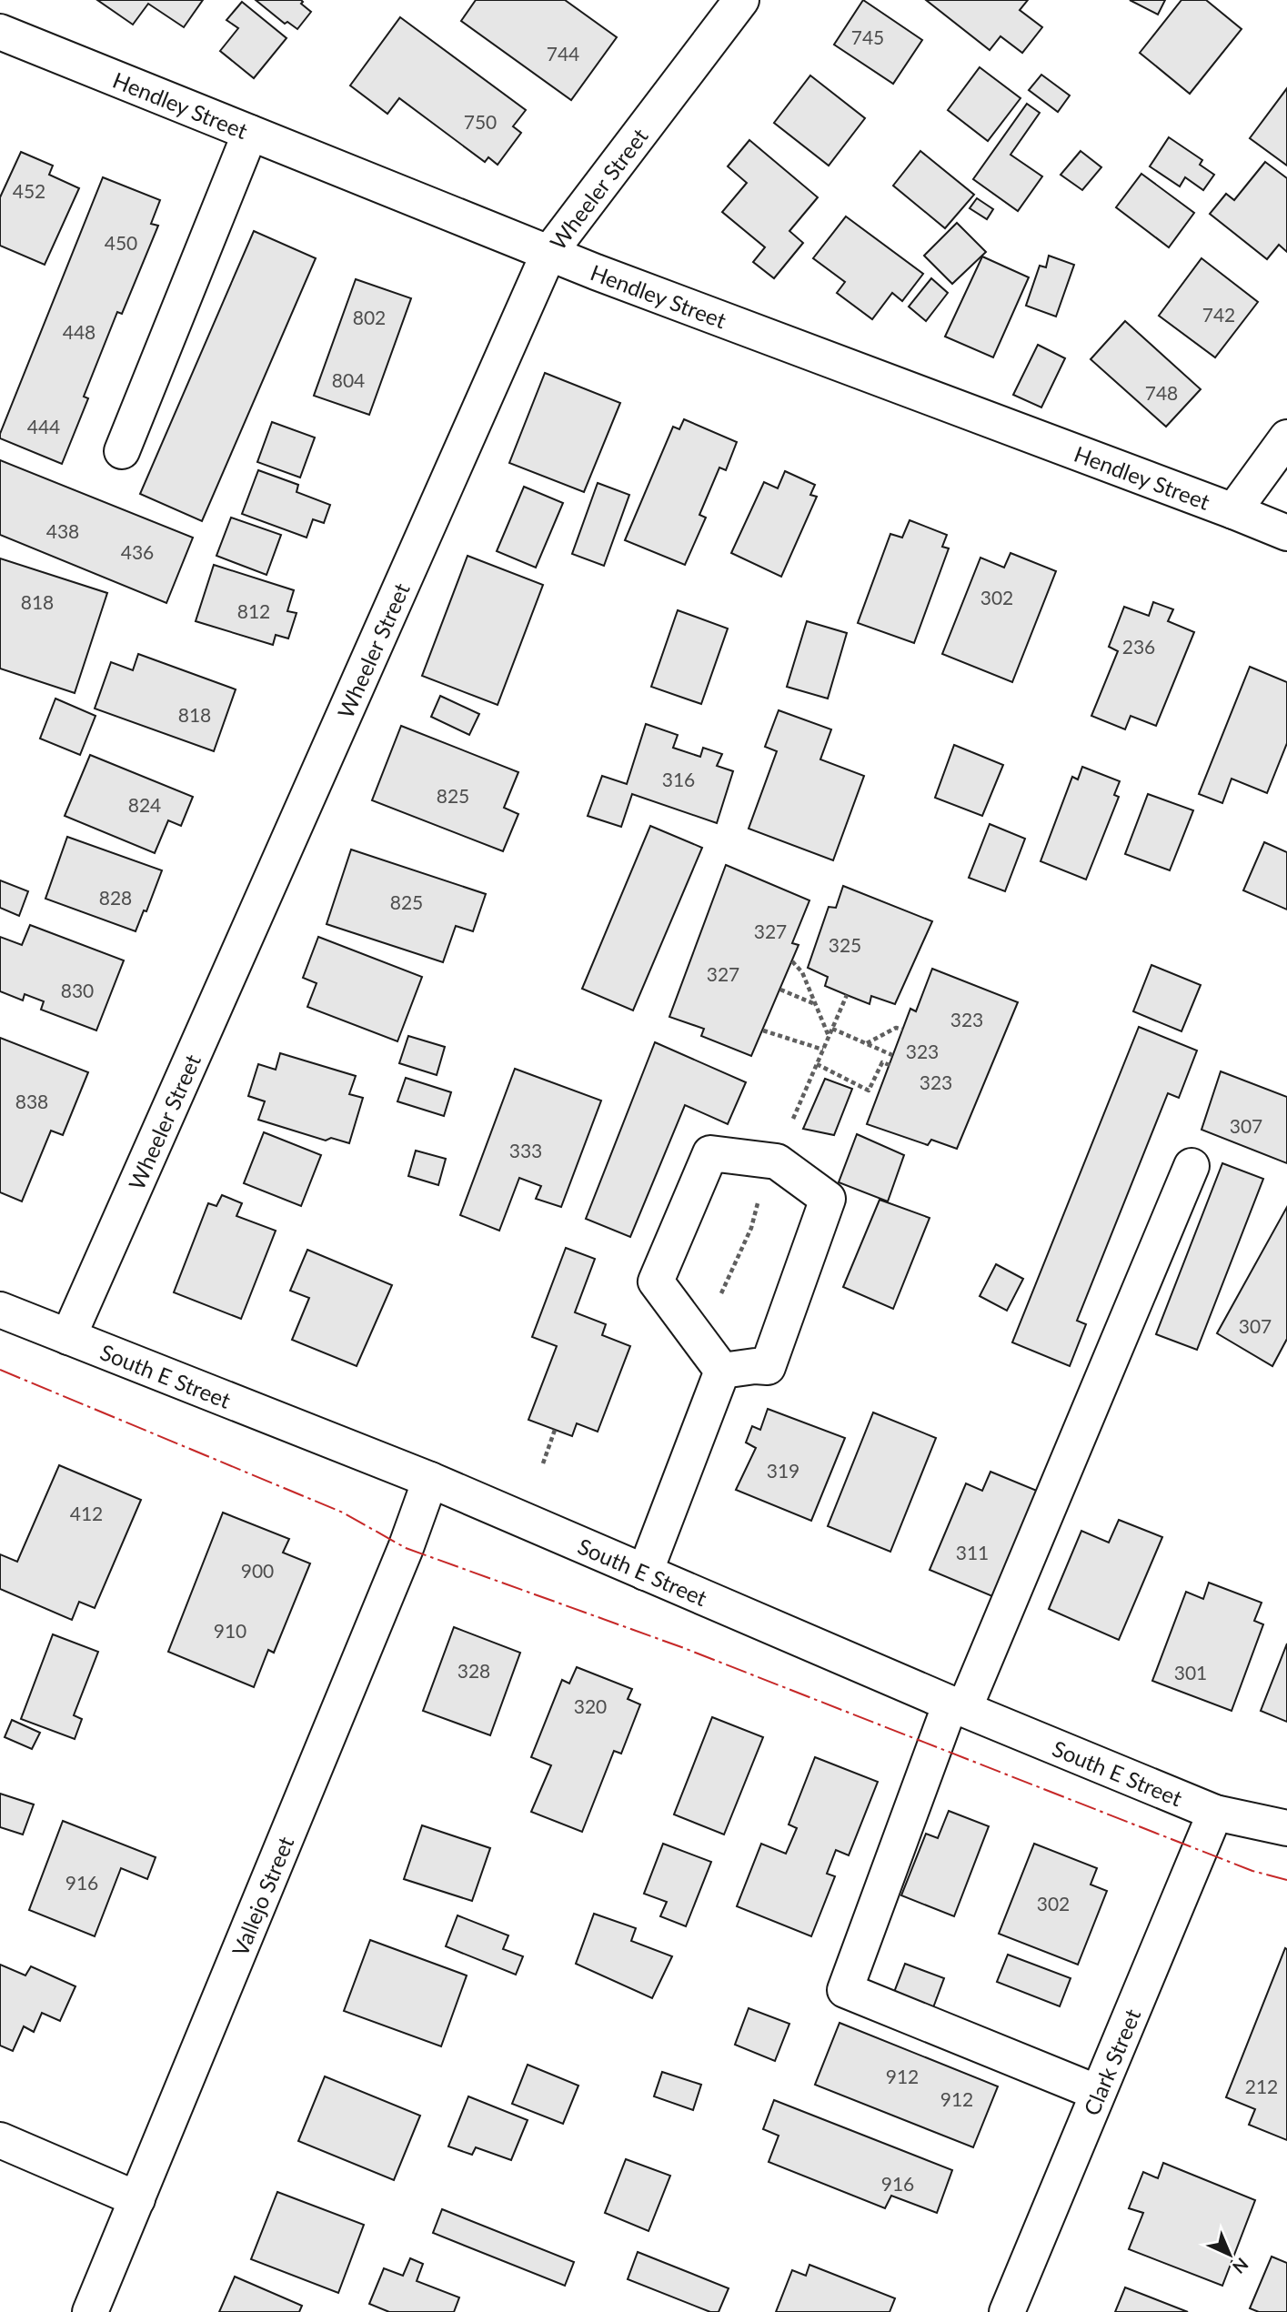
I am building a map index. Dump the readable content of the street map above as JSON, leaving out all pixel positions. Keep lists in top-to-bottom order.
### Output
{
  "streets": {
    "street": [
      "Hendley Street",
      "Wheeler Street",
      "South E Street",
      "Vallejo Street",
      "Clark Street"
    ]
  },
  "crossings": [
    ["Hendley Street", "Wheeler Street"],
    ["Wheeler Street", "South E Street"],
    ["South E Street", "Vallejo Street"],
    ["South E Street", "Clark Street"]
  ],
  "house_numbers": [
    "745",
    "744",
    "750",
    "452",
    "450",
    "742",
    "802",
    "448",
    "804",
    "748",
    "444",
    "438",
    "436",
    "302",
    "818",
    "812",
    "236",
    "818",
    "316",
    "825",
    "824",
    "828",
    "825",
    "327",
    "325",
    "327",
    "830",
    "323",
    "323",
    "323",
    "838",
    "307",
    "333",
    "307",
    "319",
    "412",
    "311",
    "900",
    "910",
    "328",
    "301",
    "320",
    "916",
    "302",
    "912",
    "212",
    "912",
    "916"
  ],
  "north": "bottom right"
}
